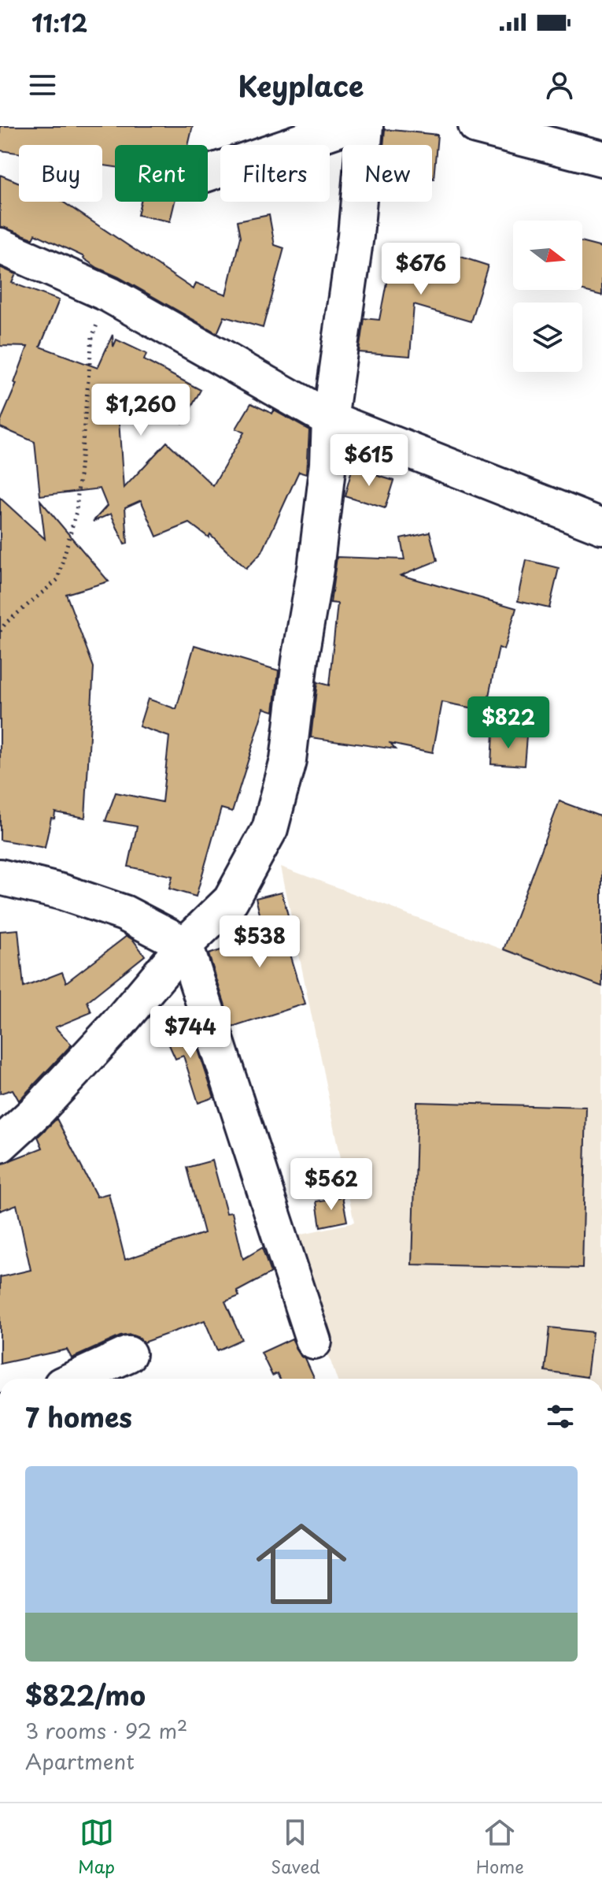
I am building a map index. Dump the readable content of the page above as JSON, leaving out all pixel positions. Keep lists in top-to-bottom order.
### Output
{
  "north": "right",
  "page": {
    "status": "11:12",
    "header": "Keyplace",
    "chip": [
      "Buy",
      "Rent",
      "Filters",
      "New"
    ],
    "price": [
      "$676",
      "$1,260",
      "$615",
      "$822",
      "$538",
      "$744",
      "$562"
    ],
    "heading": "7 homes",
    "list": [
      {
        "name": "$822/mo",
        "note": "3 rooms · 92 m² · Apartment"
      }
    ],
    "tabs": ["Map", "Saved", "Home"]
  }
}
